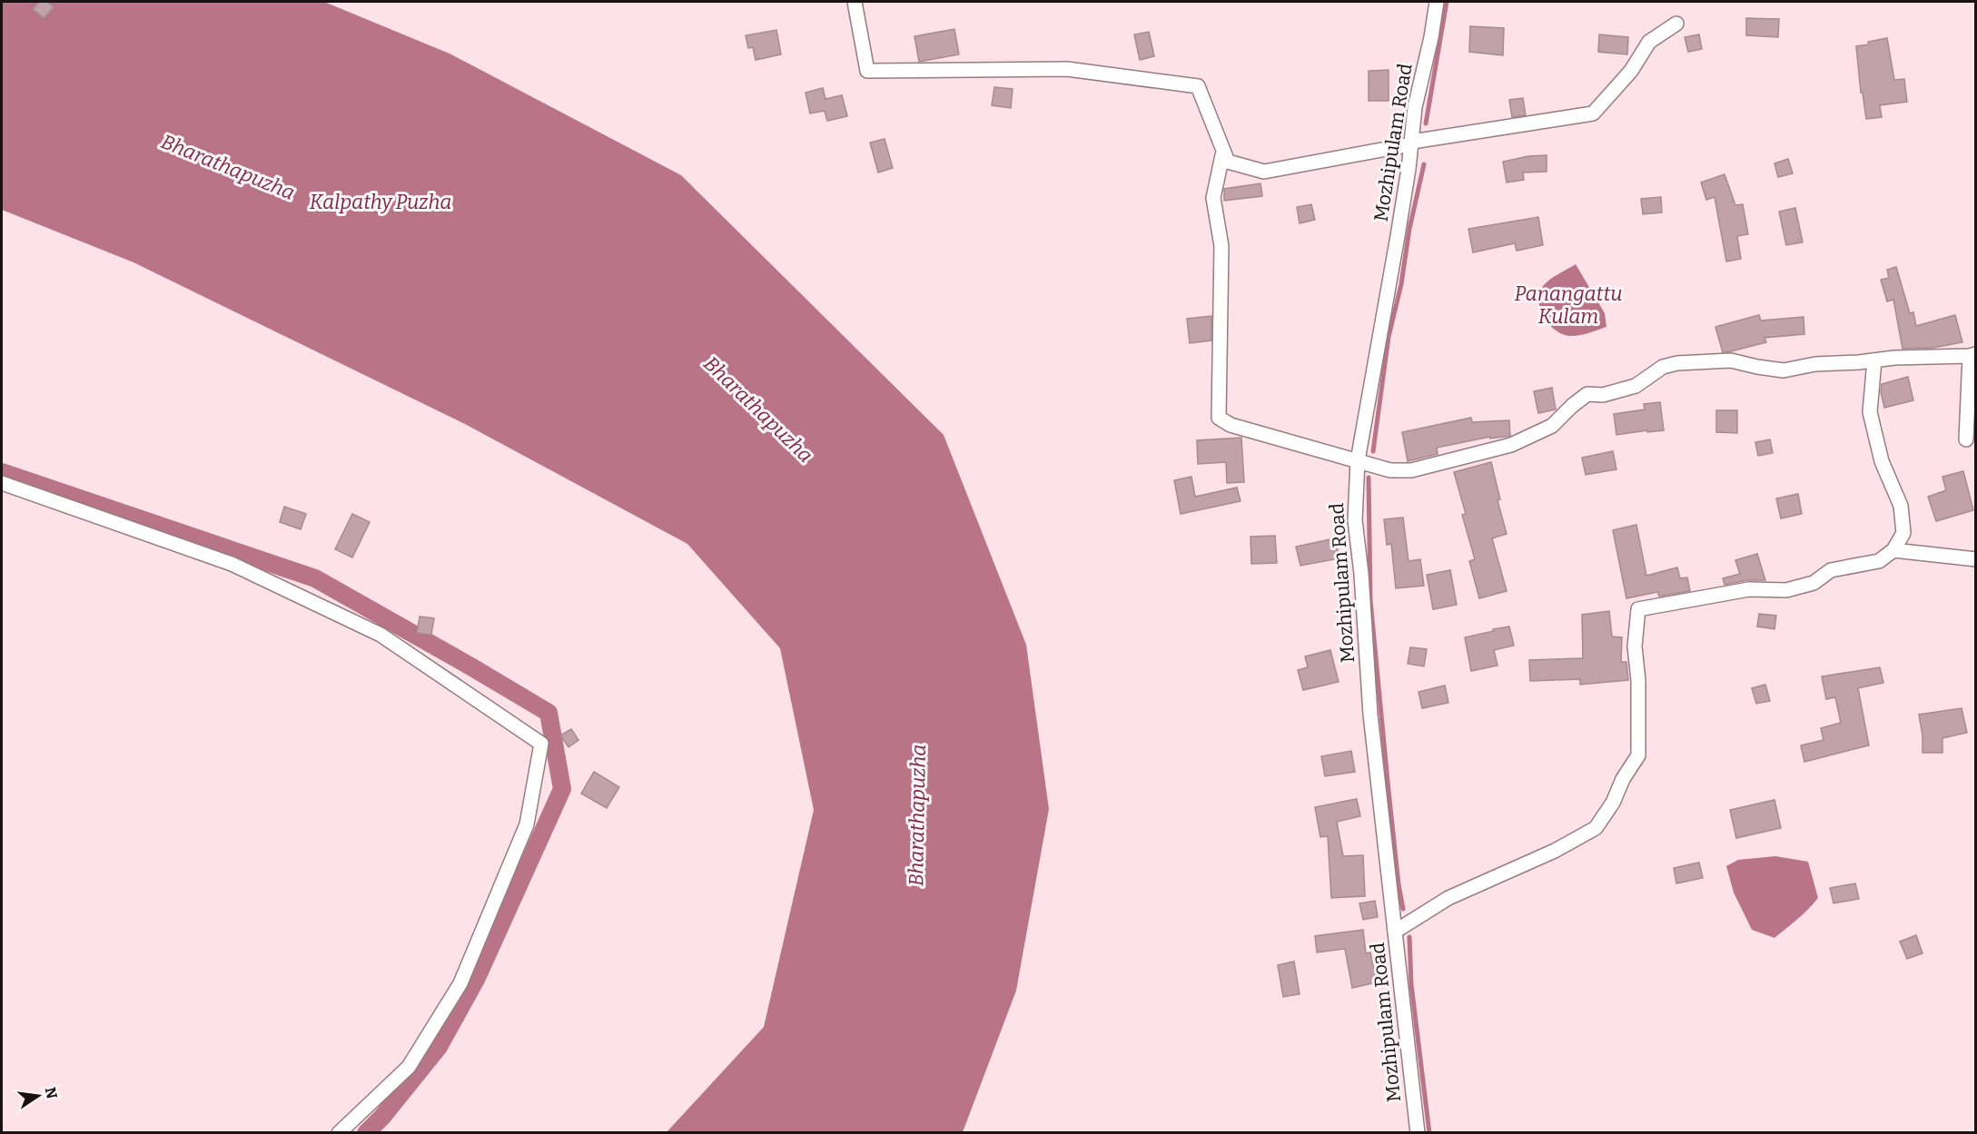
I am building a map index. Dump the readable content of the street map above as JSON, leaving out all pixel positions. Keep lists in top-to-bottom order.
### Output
{
  "streets": {
    "street": ["Mozhipulam Road"]
  },
  "water": ["Bharathapuzha", "Kalpathy Puzha", "Panangattu Kulam"],
  "north": "right"
}
